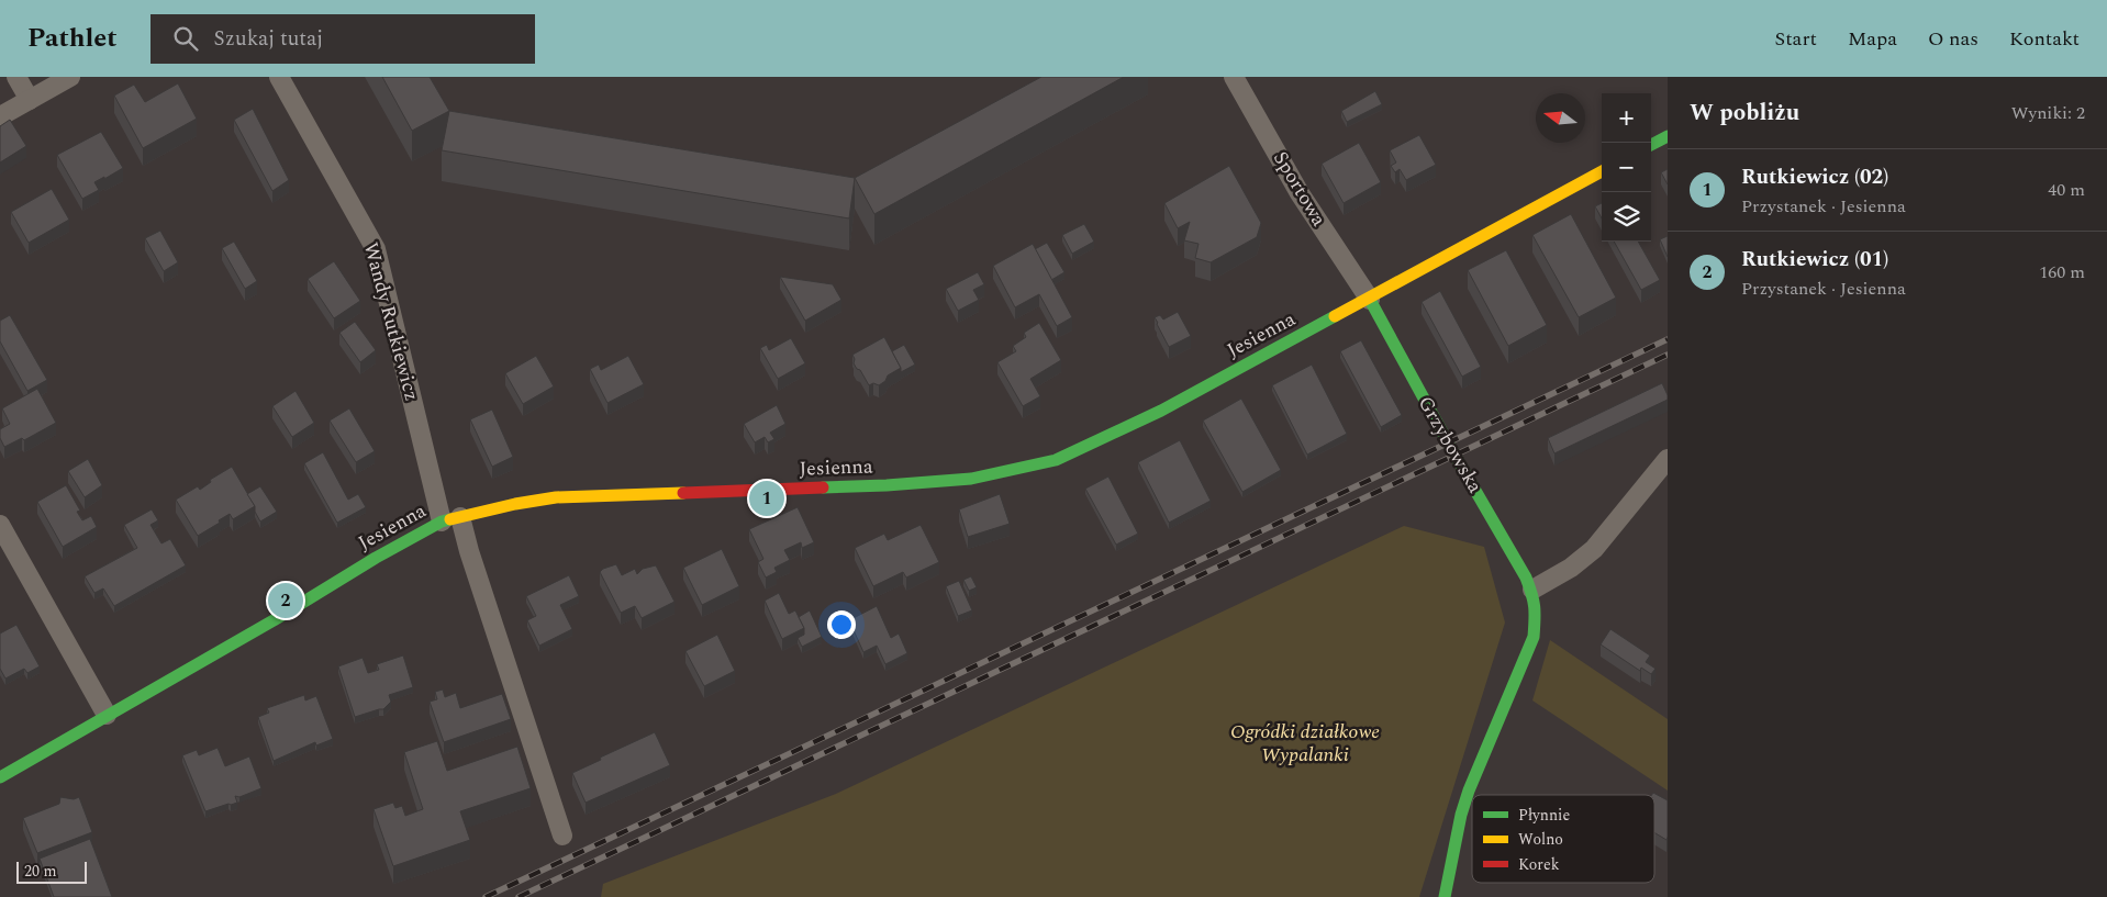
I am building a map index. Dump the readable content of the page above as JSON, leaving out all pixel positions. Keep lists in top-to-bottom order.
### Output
{
  "streets": {
    "street": [
      "Sportowa",
      "Wandy Rutkiewicz",
      "Jesienna",
      "Grzybowska"
    ]
  },
  "crossings": [
    ["Sportowa", "Jesienna"],
    ["Sportowa", "Grzybowska"],
    ["Wandy Rutkiewicz", "Jesienna"],
    ["Jesienna", "Grzybowska"]
  ],
  "parks": ["Ogródki działkowe Wypalanki"],
  "legend": ["Płynnie", "Wolno", "Korek"],
  "scale_bar": "20 m",
  "north": "left",
  "page": {
    "header": "Pathlet",
    "search": "Szukaj tutaj",
    "nav": [
      "Start",
      "Mapa",
      "O nas",
      "Kontakt"
    ],
    "heading": ["W pobliżu", "Wyniki: 2"],
    "map_buttons": ["+", "−"],
    "list": [
      {
        "mark": "1",
        "name": "Rutkiewicz (02)",
        "note": "Przystanek · Jesienna",
        "value": "40 m"
      },
      {
        "mark": "2",
        "name": "Rutkiewicz (01)",
        "note": "Przystanek · Jesienna",
        "value": "160 m"
      }
    ],
    "pins": ["1", "2"],
    "scale": "20 m"
  }
}
